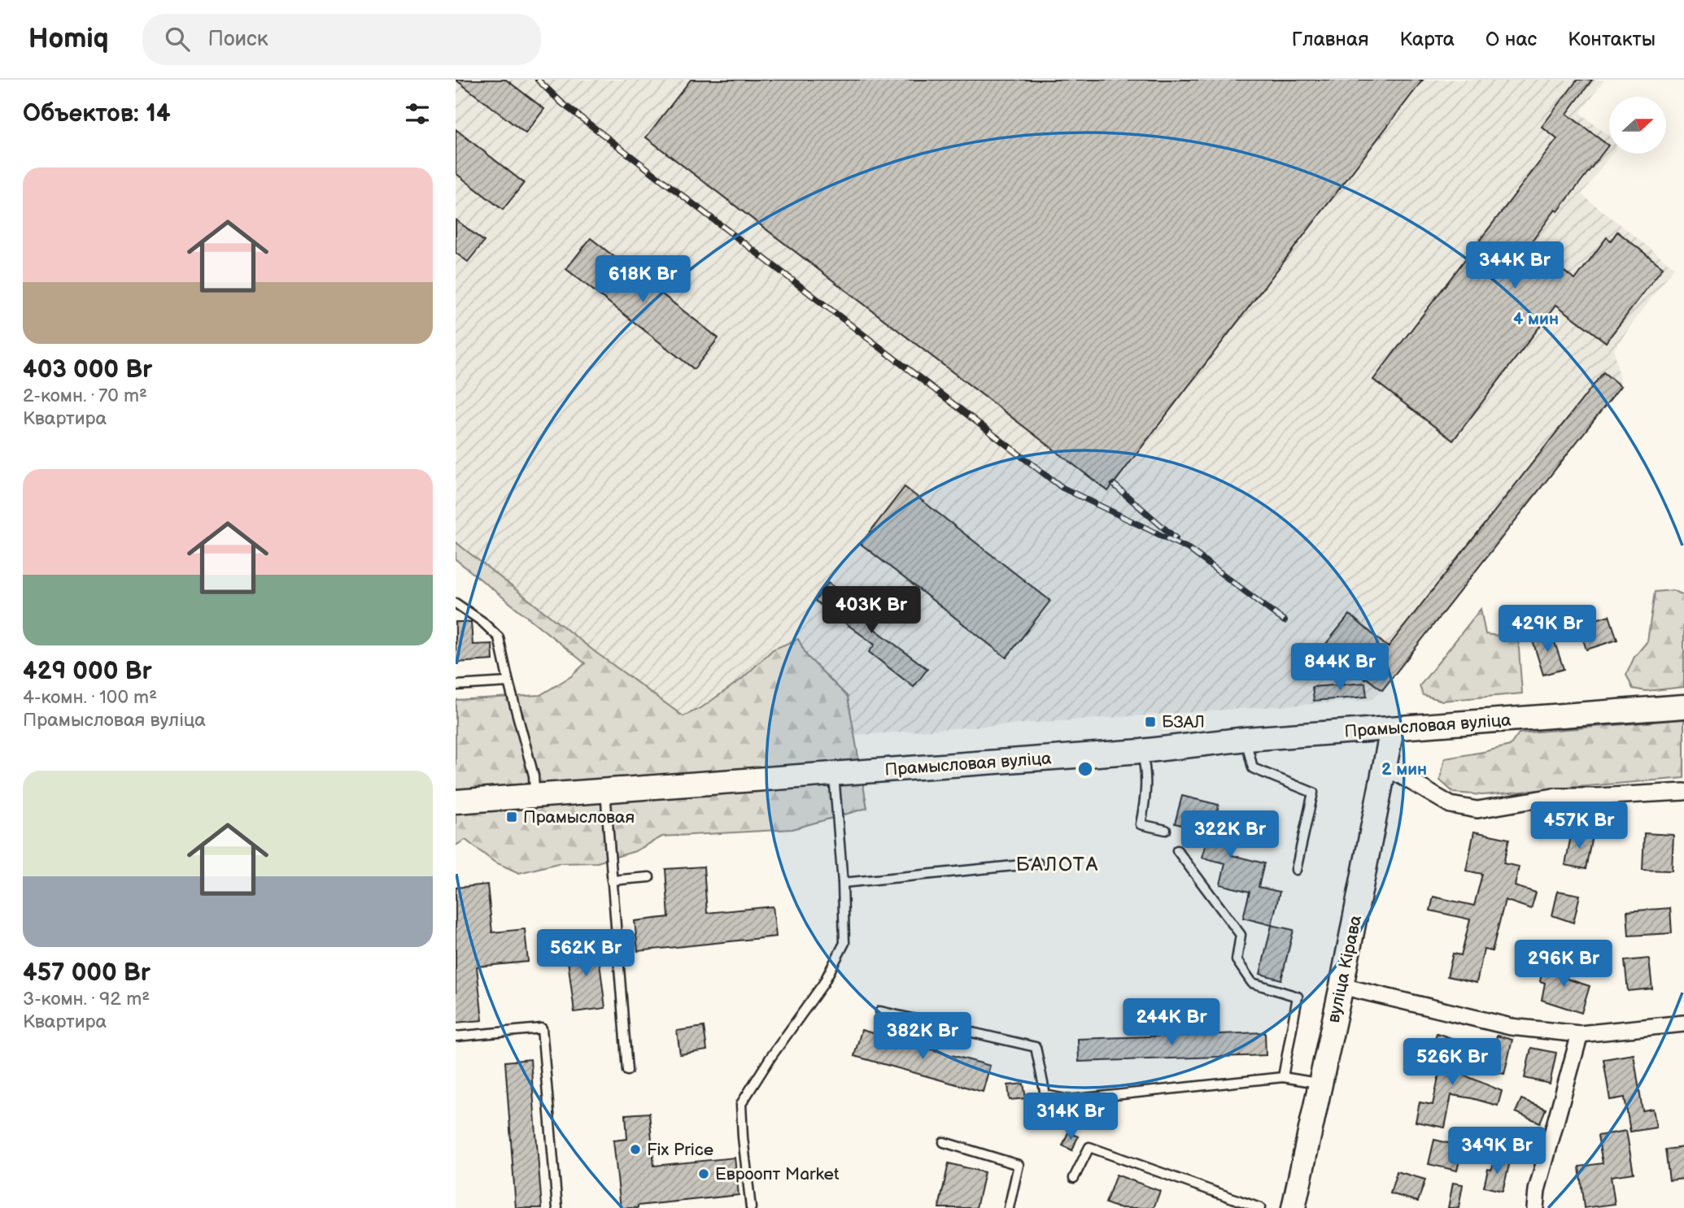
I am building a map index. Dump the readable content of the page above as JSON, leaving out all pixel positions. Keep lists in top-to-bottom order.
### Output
{
  "streets": {
    "main road": ["Прамысловая вуліца", "вуліца Кірава"]
  },
  "crossings": [
    ["Прамысловая вуліца", "вуліца Кірава"]
  ],
  "districts": ["БАЛОТА"],
  "places": {
    "transit": ["БЗАЛ", "Прамысловая"],
    "other": ["Fix Price", "Евроопт Market"]
  },
  "north": "right",
  "page": {
    "header": "Homiq",
    "search": "Поиск",
    "nav": [
      "Главная",
      "Карта",
      "О нас",
      "Контакты"
    ],
    "heading": "Объектов: 14",
    "list": [
      {
        "name": "403 000 Br",
        "note": "2-комн. · 70 m² · Квартира"
      },
      {
        "name": "429 000 Br",
        "note": "4-комн. · 100 m² · Прамысловая вуліца"
      },
      {
        "name": "457 000 Br",
        "note": "3-комн. · 92 m² · Квартира"
      }
    ],
    "price": [
      "344K Br",
      "618K Br",
      "403K Br",
      "429K Br",
      "844K Br",
      "457K Br",
      "322K Br",
      "562K Br",
      "296K Br",
      "244K Br",
      "382K Br",
      "526K Br",
      "314K Br",
      "349K Br"
    ]
  },
  "rings": ["4 мин", "2 мин"]
}
